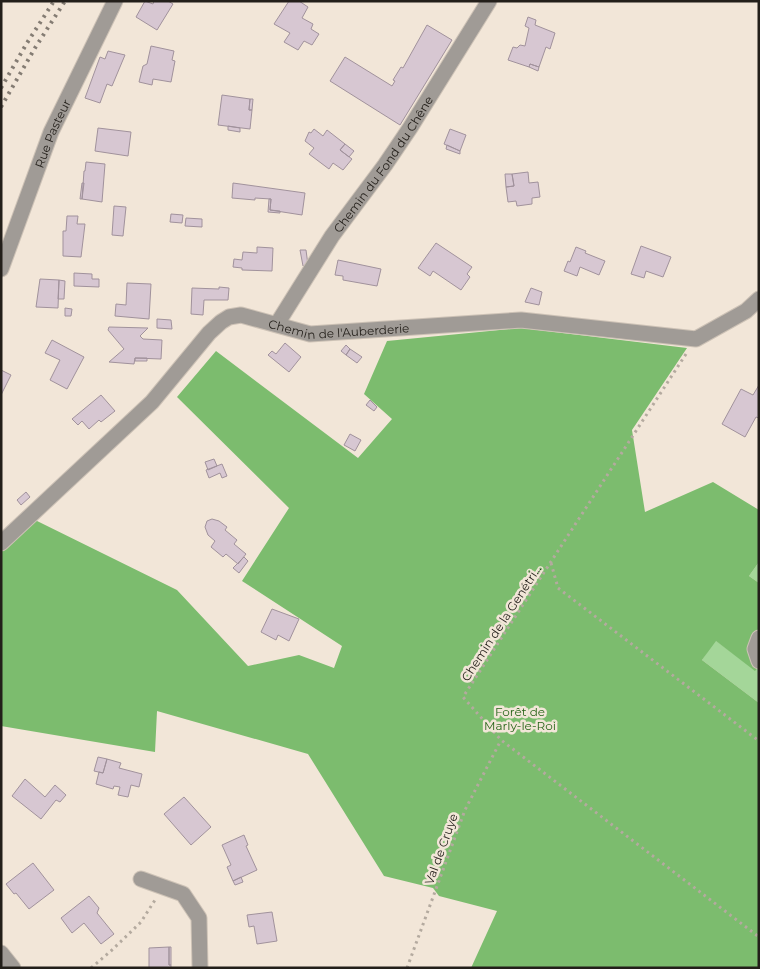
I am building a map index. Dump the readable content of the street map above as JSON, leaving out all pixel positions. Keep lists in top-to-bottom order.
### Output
{
  "streets": {
    "street": ["Rue Pasteur", "Chemin du Fond du Chêne", "Chemin de l'Auberderie"],
    "path": ["Chemin de la Genétri...", "Val de Cruye"]
  },
  "crossings": [
    ["Chemin du Fond du Chêne", "Chemin de l'Auberderie"],
    ["Chemin de l'Auberderie", "Chemin de la Genétri..."],
    ["Chemin de la Genétri...", "Val de Cruye"]
  ],
  "parks": ["Forêt de Marly-le-Roi"]
}
